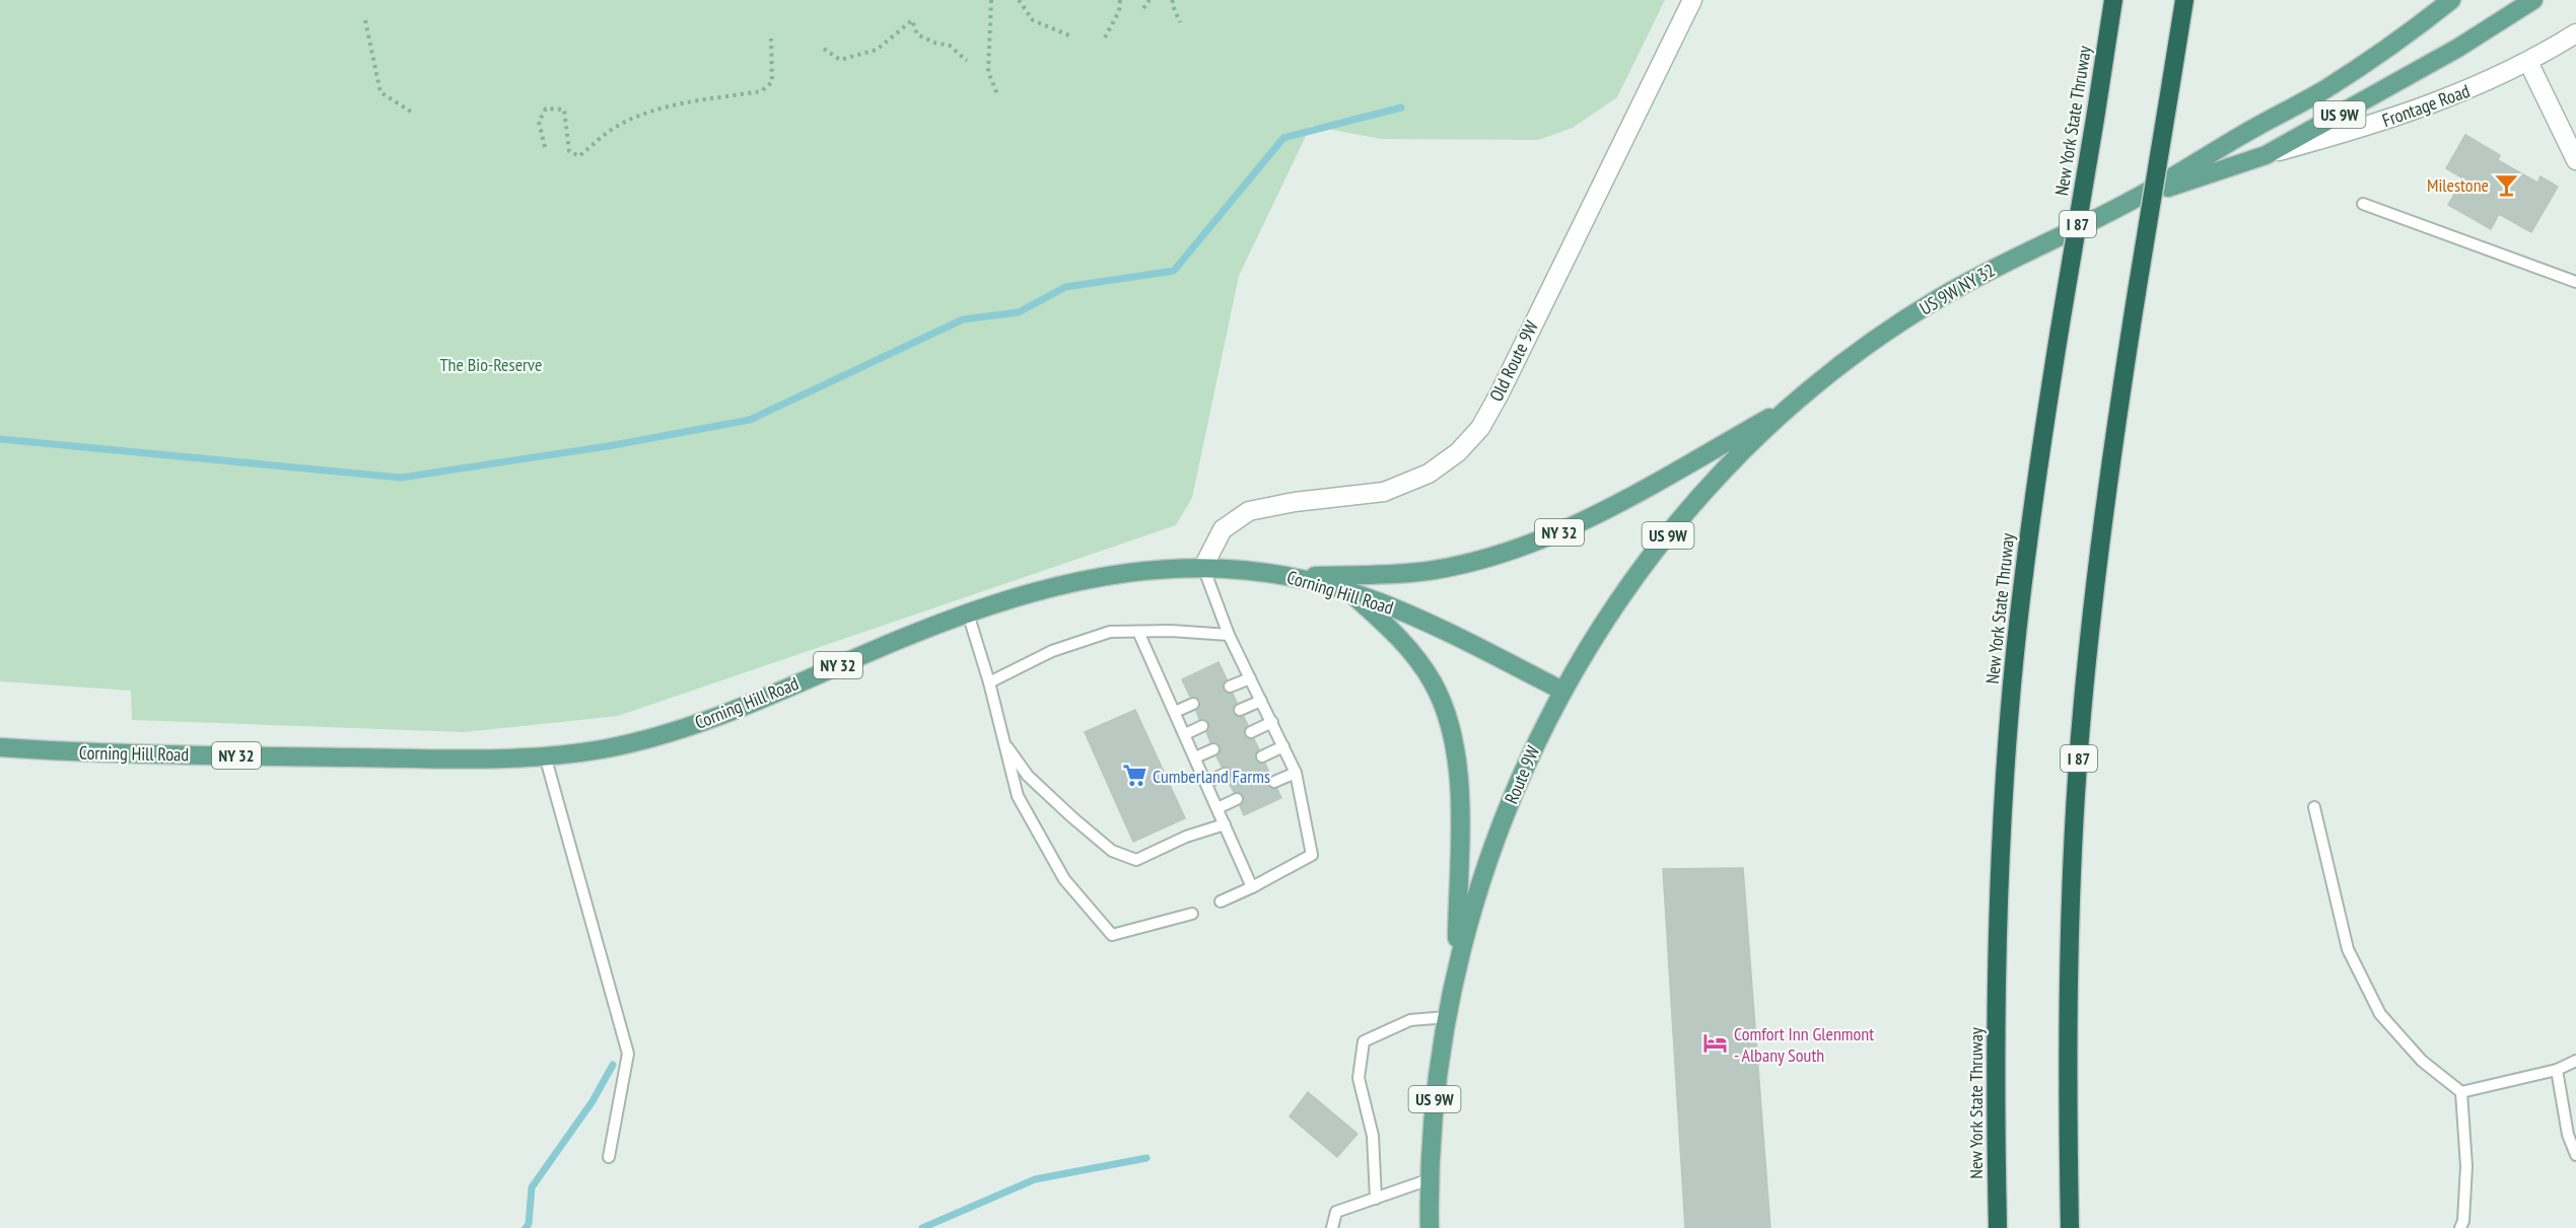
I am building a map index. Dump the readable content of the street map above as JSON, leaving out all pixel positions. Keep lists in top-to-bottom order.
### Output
{
  "streets": {
    "highway": ["New York State Thruway", "I 87"],
    "main road": [
      "US 9W",
      "US 9W NY 32",
      "NY 32",
      "Corning Hill Road",
      "Route 9W"
    ],
    "street": ["Frontage Road", "Old Route 9W"]
  },
  "crossings": [
    ["Frontage Road", "US 9W"],
    ["US 9W", "US 9W NY 32"],
    ["US 9W NY 32", "NY 32"],
    ["US 9W NY 32", "Route 9W"],
    ["Old Route 9W", "Corning Hill Road"],
    ["NY 32", "Corning Hill Road"],
    ["NY 32", "Route 9W"],
    ["Corning Hill Road", "Route 9W"]
  ],
  "parks": ["The Bio-Reserve"],
  "places": {
    "bar": ["Milestone"],
    "supermarket": ["Cumberland Farms"],
    "hotel": ["Comfort Inn Glenmont - Albany South"]
  }
}
